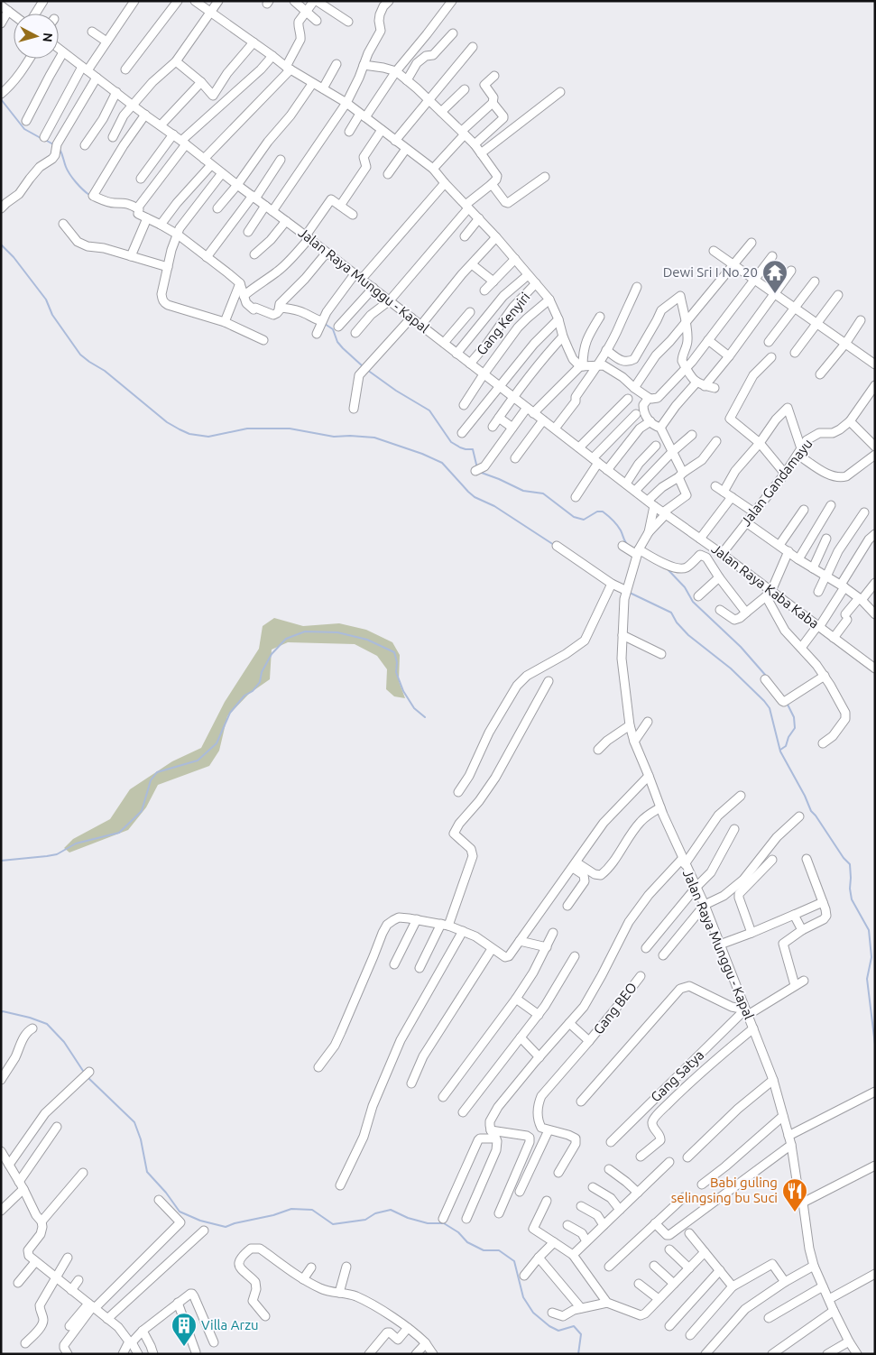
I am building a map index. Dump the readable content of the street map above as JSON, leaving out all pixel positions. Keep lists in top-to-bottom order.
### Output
{
  "streets": {
    "street": [
      "Jalan Raya Munggu - Kapal",
      "Gang Kenyiri",
      "Jalan Gandamayu",
      "Jalan Raya Kaba Kaba",
      "Gang BEO",
      "Gang Satya"
    ]
  },
  "crossings": [
    ["Jalan Raya Munggu - Kapal", "Gang Kenyiri"],
    ["Jalan Raya Munggu - Kapal", "Jalan Raya Kaba Kaba"],
    ["Jalan Raya Munggu - Kapal", "Gang Satya"],
    ["Jalan Gandamayu", "Jalan Raya Kaba Kaba"]
  ],
  "places": {
    "temple": ["Dewi Sri I No 20"],
    "restaurant": ["Babi guling selingsing bu Suci"],
    "building": ["Villa Arzu"]
  },
  "north": "right"
}
